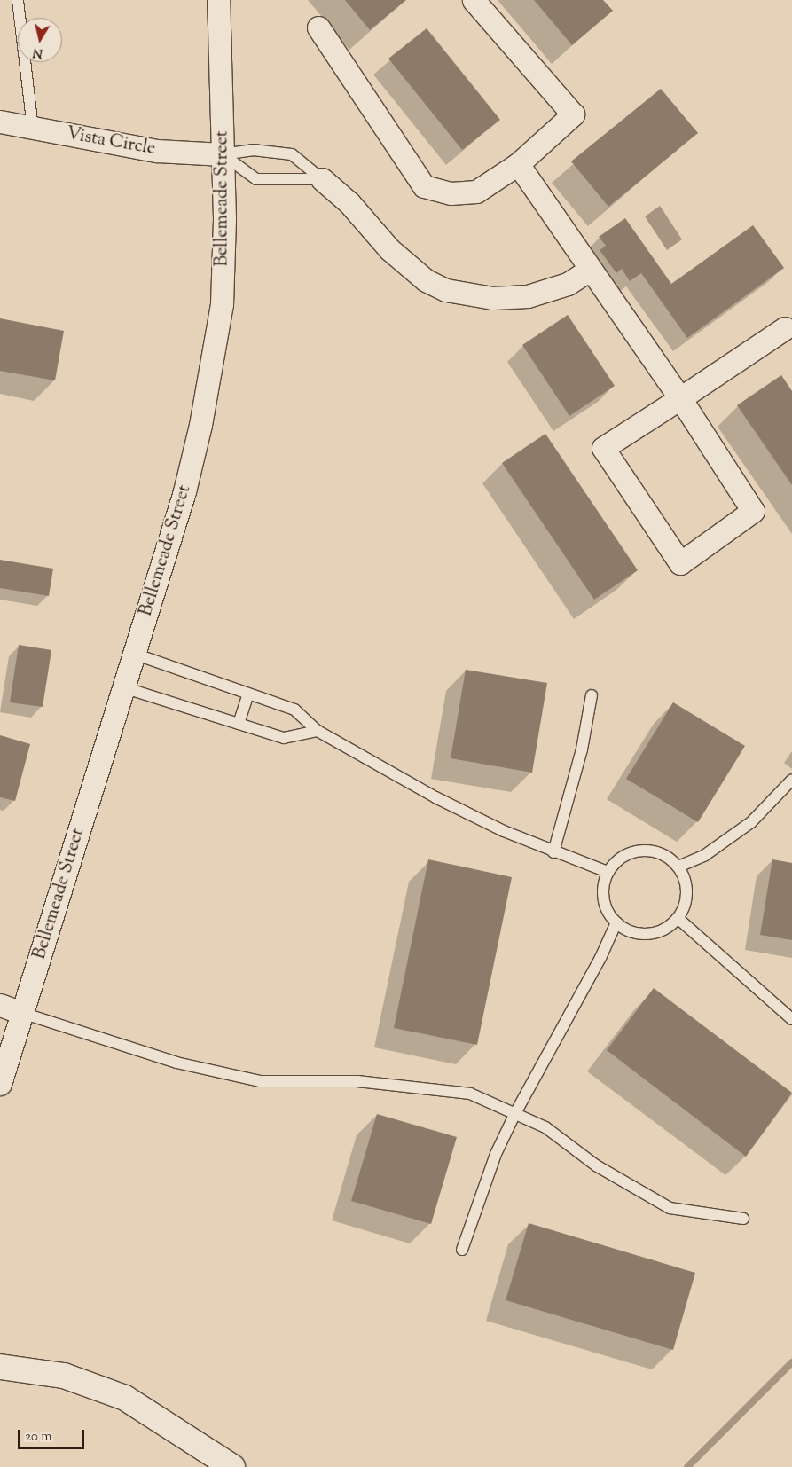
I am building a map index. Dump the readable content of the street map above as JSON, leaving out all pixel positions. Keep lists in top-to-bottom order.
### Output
{
  "streets": {
    "street": ["Vista Circle", "Bellemeade Street"]
  },
  "crossings": [
    ["Vista Circle", "Bellemeade Street"]
  ],
  "scale_bar": "20 m",
  "north": "bottom"
}
